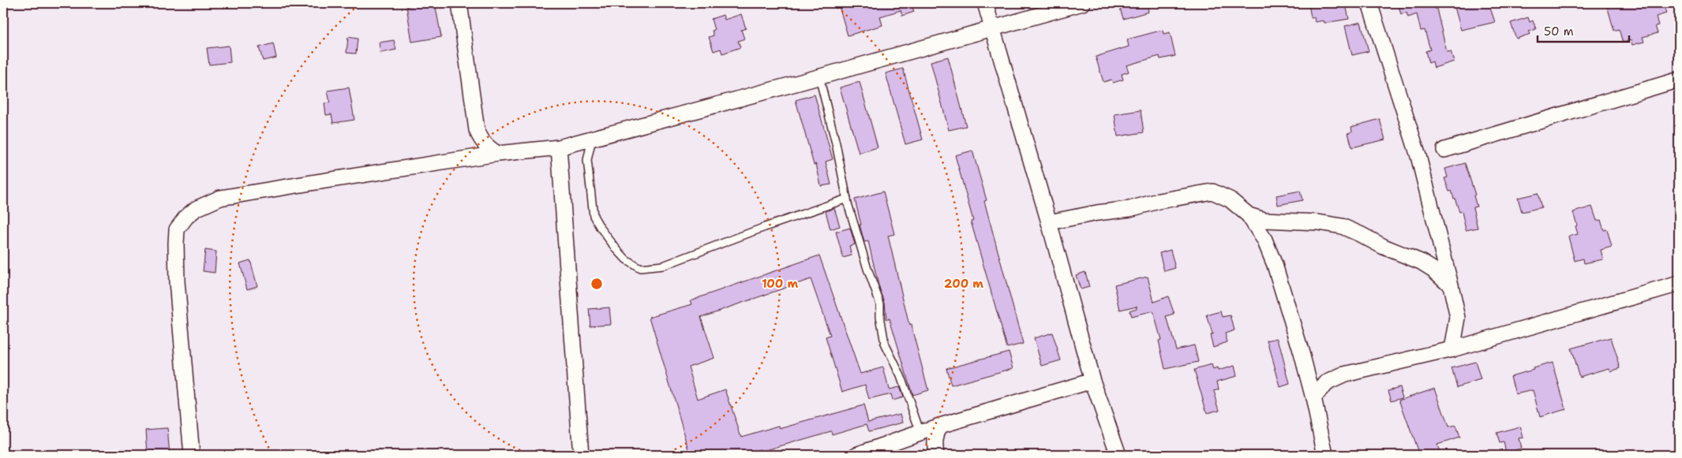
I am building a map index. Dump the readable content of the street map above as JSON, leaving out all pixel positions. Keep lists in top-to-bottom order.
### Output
{
  "scale_bar": "50 m",
  "rings": ["100 m", "200 m"]
}
